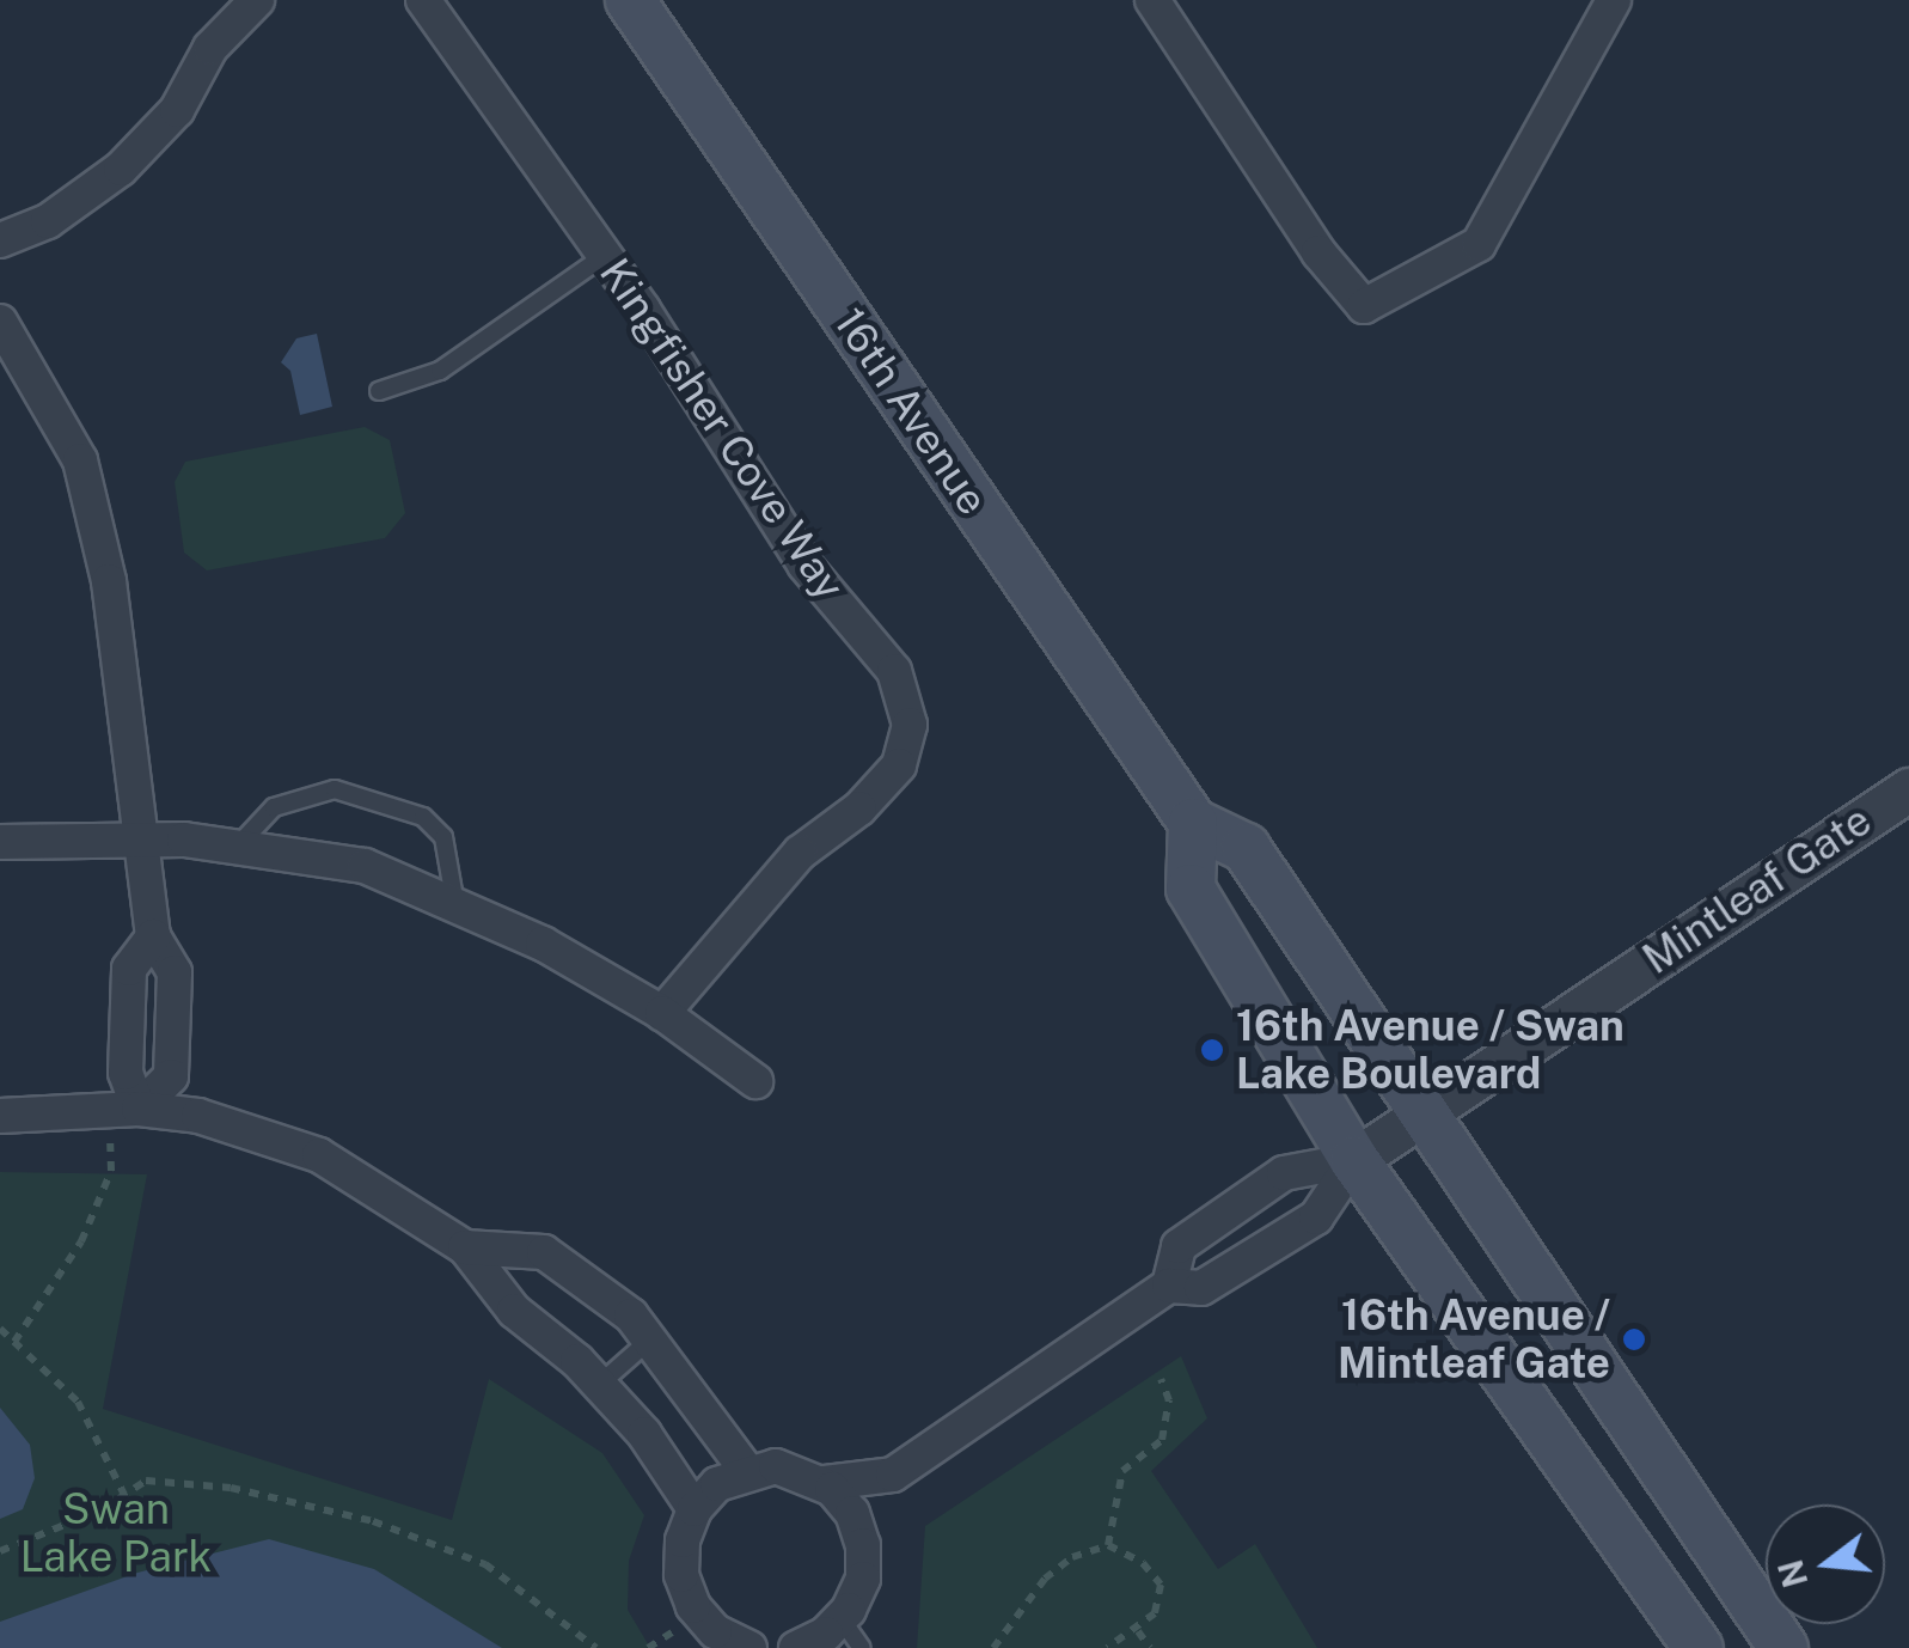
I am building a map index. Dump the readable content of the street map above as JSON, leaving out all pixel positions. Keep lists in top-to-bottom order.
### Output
{
  "streets": {
    "main road": ["16th Avenue"],
    "street": ["Kingfisher Cove Way", "Mintleaf Gate"]
  },
  "crossings": [
    ["16th Avenue", "Mintleaf Gate"]
  ],
  "parks": ["Swan Lake Park"],
  "places": ["16th Avenue / Swan Lake Boulevard", "16th Avenue / Mintleaf Gate"],
  "north": "left"
}
